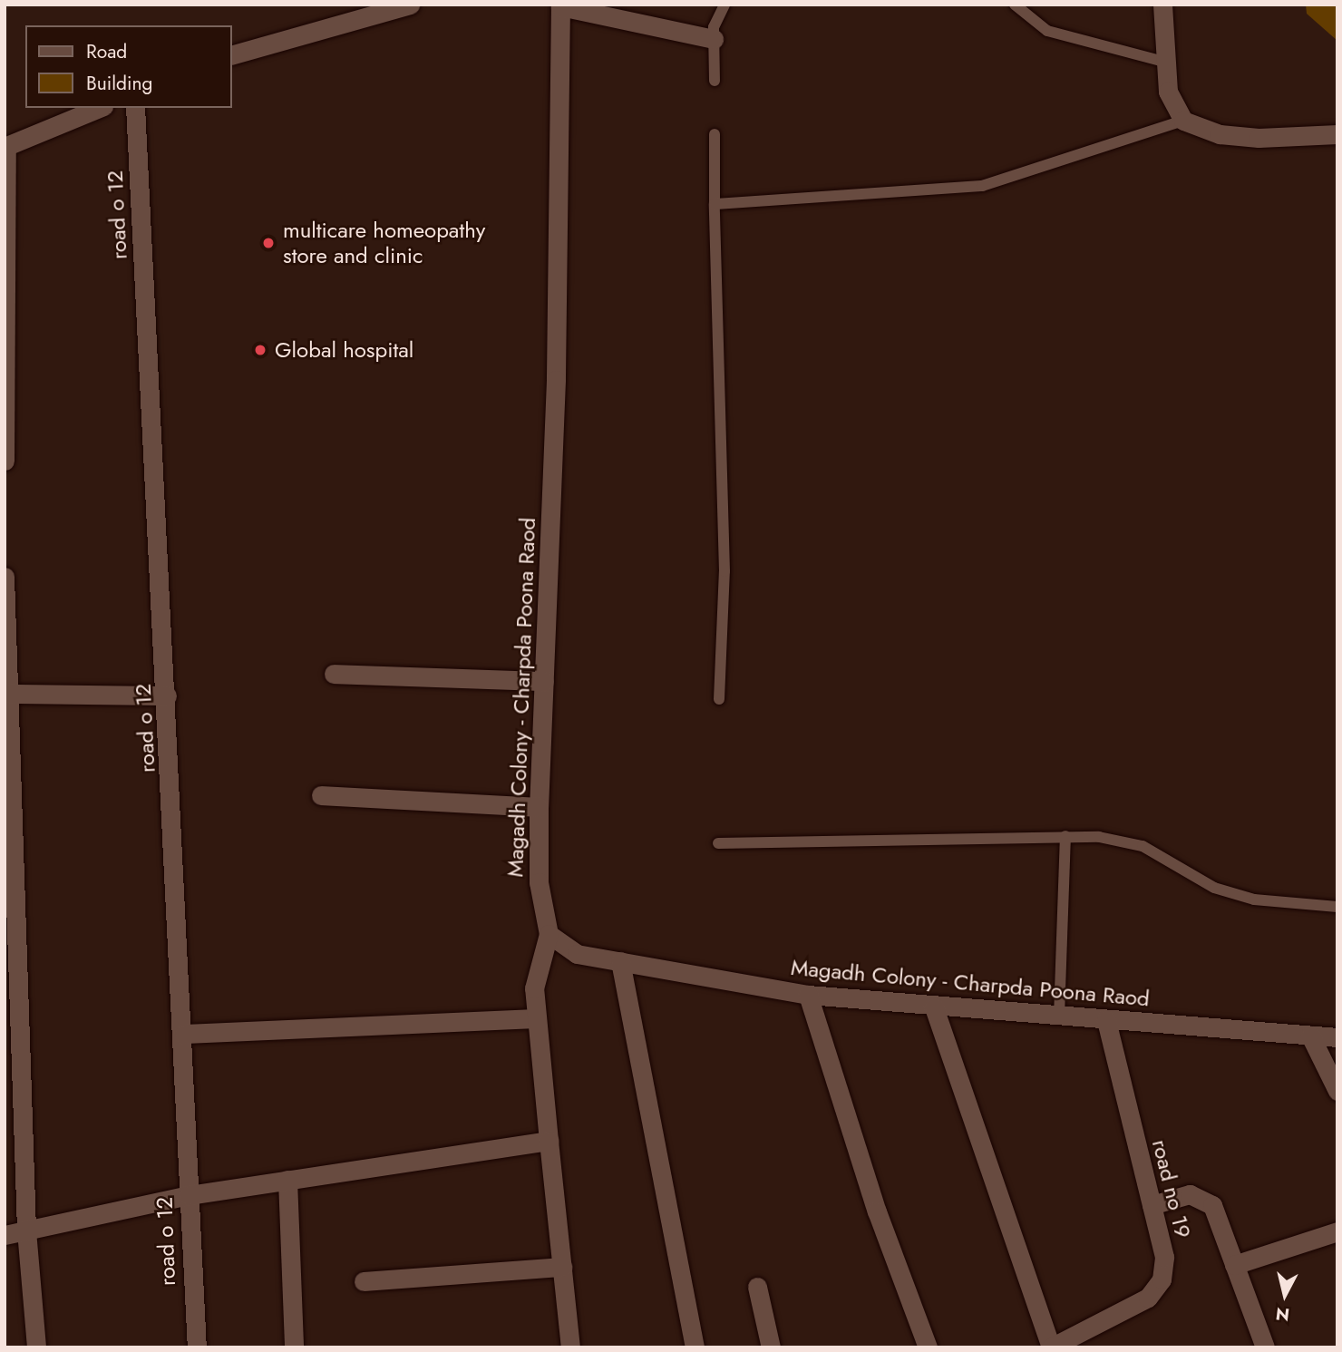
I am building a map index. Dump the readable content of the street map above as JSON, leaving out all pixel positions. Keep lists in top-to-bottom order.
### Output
{
  "streets": {
    "street": ["road o 12", "Magadh Colony - Charpda Poona Raod", "road no 19"]
  },
  "crossings": [
    ["Magadh Colony - Charpda Poona Raod", "road no 19"]
  ],
  "places": ["multicare homeopathy store and clinic", "Global hospital"],
  "legend": ["Road", "Building"],
  "north": "bottom"
}
